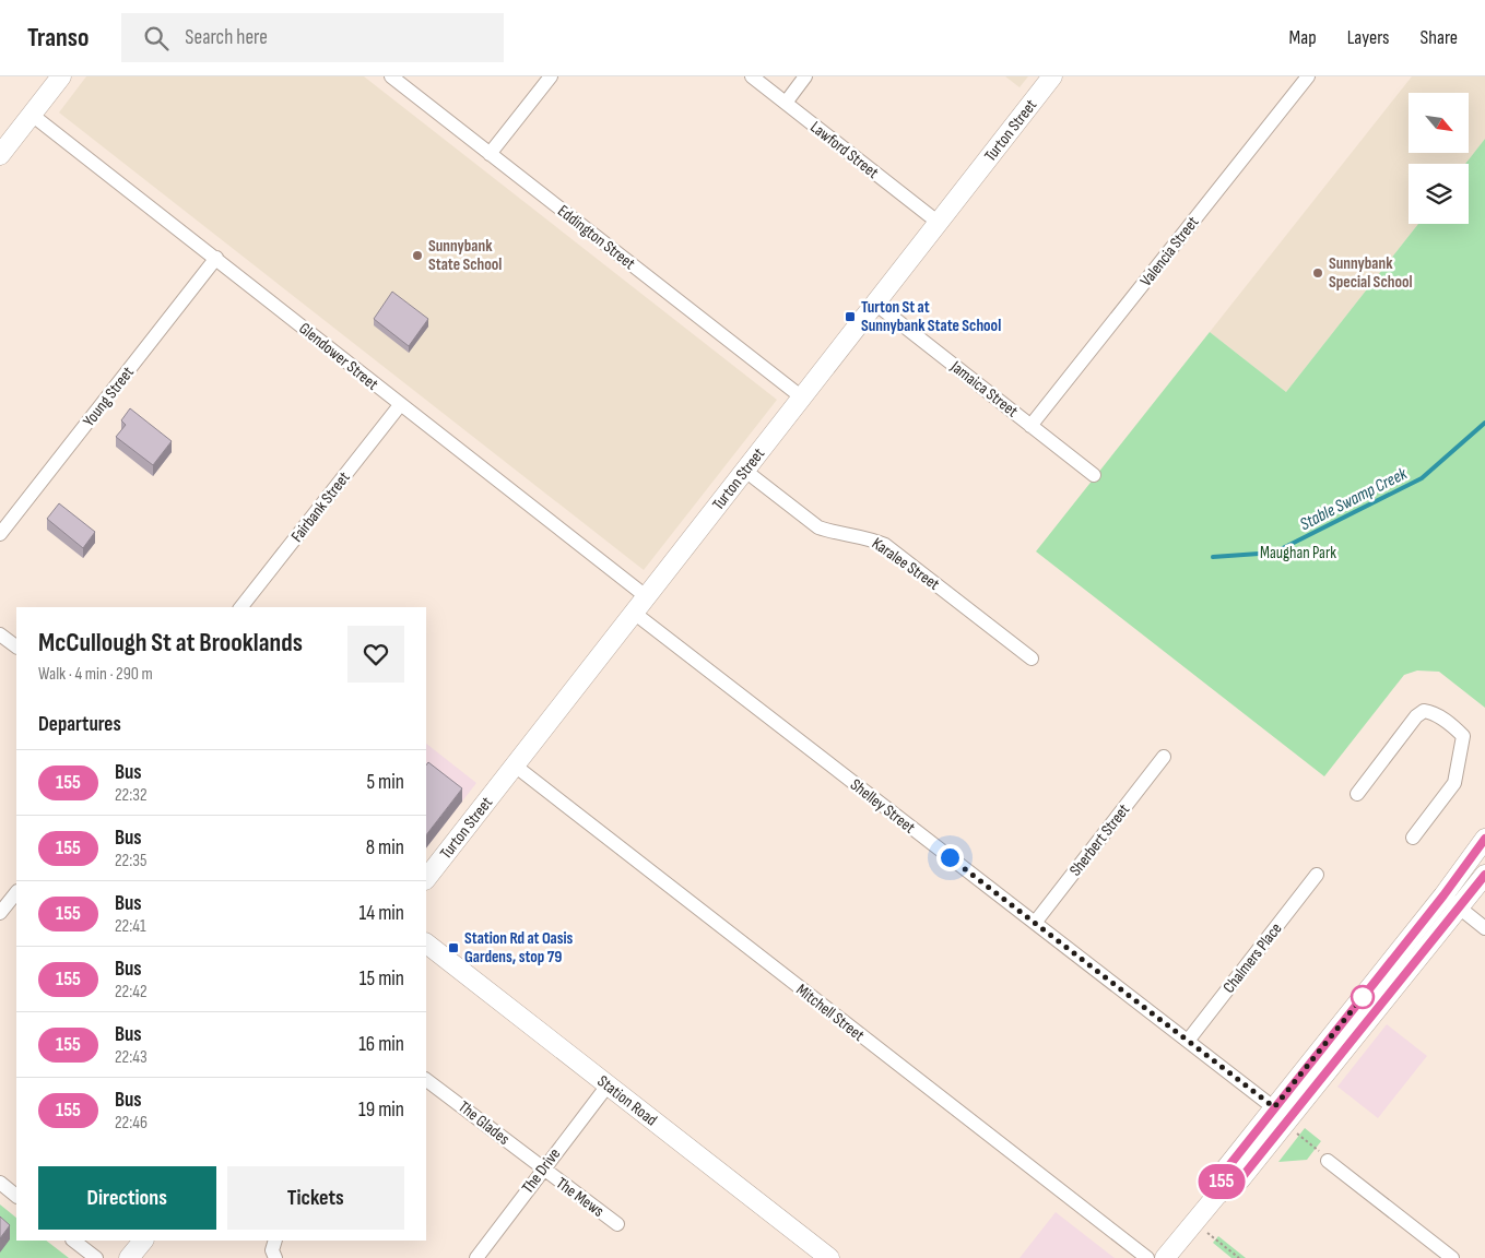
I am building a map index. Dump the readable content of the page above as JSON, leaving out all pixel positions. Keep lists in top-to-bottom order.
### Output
{
  "streets": {
    "street": [
      "Turton Street",
      "Lawford Street",
      "Eddington Street",
      "Valencia Street",
      "Glendower Street",
      "Jamaica Street",
      "Young Street",
      "Fairbank Street",
      "Karalee Street",
      "Shelley Street",
      "Sherbert Street",
      "Chalmers Place",
      "Mitchell Street",
      "Station Road",
      "The Glades",
      "The Drive",
      "The Mews"
    ]
  },
  "crossings": [
    ["Turton Street", "Lawford Street"],
    ["Turton Street", "Eddington Street"],
    ["Turton Street", "Glendower Street"],
    ["Turton Street", "Jamaica Street"],
    ["Turton Street", "Karalee Street"],
    ["Turton Street", "Shelley Street"],
    ["Turton Street", "Mitchell Street"],
    ["Valencia Street", "Jamaica Street"],
    ["Glendower Street", "Young Street"],
    ["Glendower Street", "Fairbank Street"],
    ["Shelley Street", "Sherbert Street"],
    ["Shelley Street", "Chalmers Place"],
    ["Station Road", "The Drive"],
    ["The Glades", "The Drive"],
    ["The Glades", "The Mews"],
    ["The Drive", "The Mews"]
  ],
  "water": ["Stable Swamp Creek"],
  "parks": ["Maughan Park"],
  "places": {
    "other": ["Sunnybank State School", "Sunnybank Special School"],
    "transit": ["Turton St at Sunnybank State School", "Station Rd at Oasis Gardens, stop 79"]
  },
  "lines": ["bus line 155"],
  "north": "bottom right",
  "page": {
    "header": "Transo",
    "search": "Search here",
    "nav": ["Map", "Layers", "Share"],
    "on_map": "155",
    "heading": [
      ["McCullough St at Brooklands", "Walk · 4 min · 290 m"],
      "Departures"
    ],
    "list": [
      {
        "mark": "155",
        "name": "Bus",
        "note": "22:32",
        "value": "5 min"
      },
      {
        "mark": "155",
        "name": "Bus",
        "note": "22:35",
        "value": "8 min"
      },
      {
        "mark": "155",
        "name": "Bus",
        "note": "22:41",
        "value": "14 min"
      },
      {
        "mark": "155",
        "name": "Bus",
        "note": "22:42",
        "value": "15 min"
      },
      {
        "mark": "155",
        "name": "Bus",
        "note": "22:43",
        "value": "16 min"
      },
      {
        "mark": "155",
        "name": "Bus",
        "note": "22:46",
        "value": "19 min"
      }
    ],
    "buttons": ["Directions", "Tickets"]
  }
}
